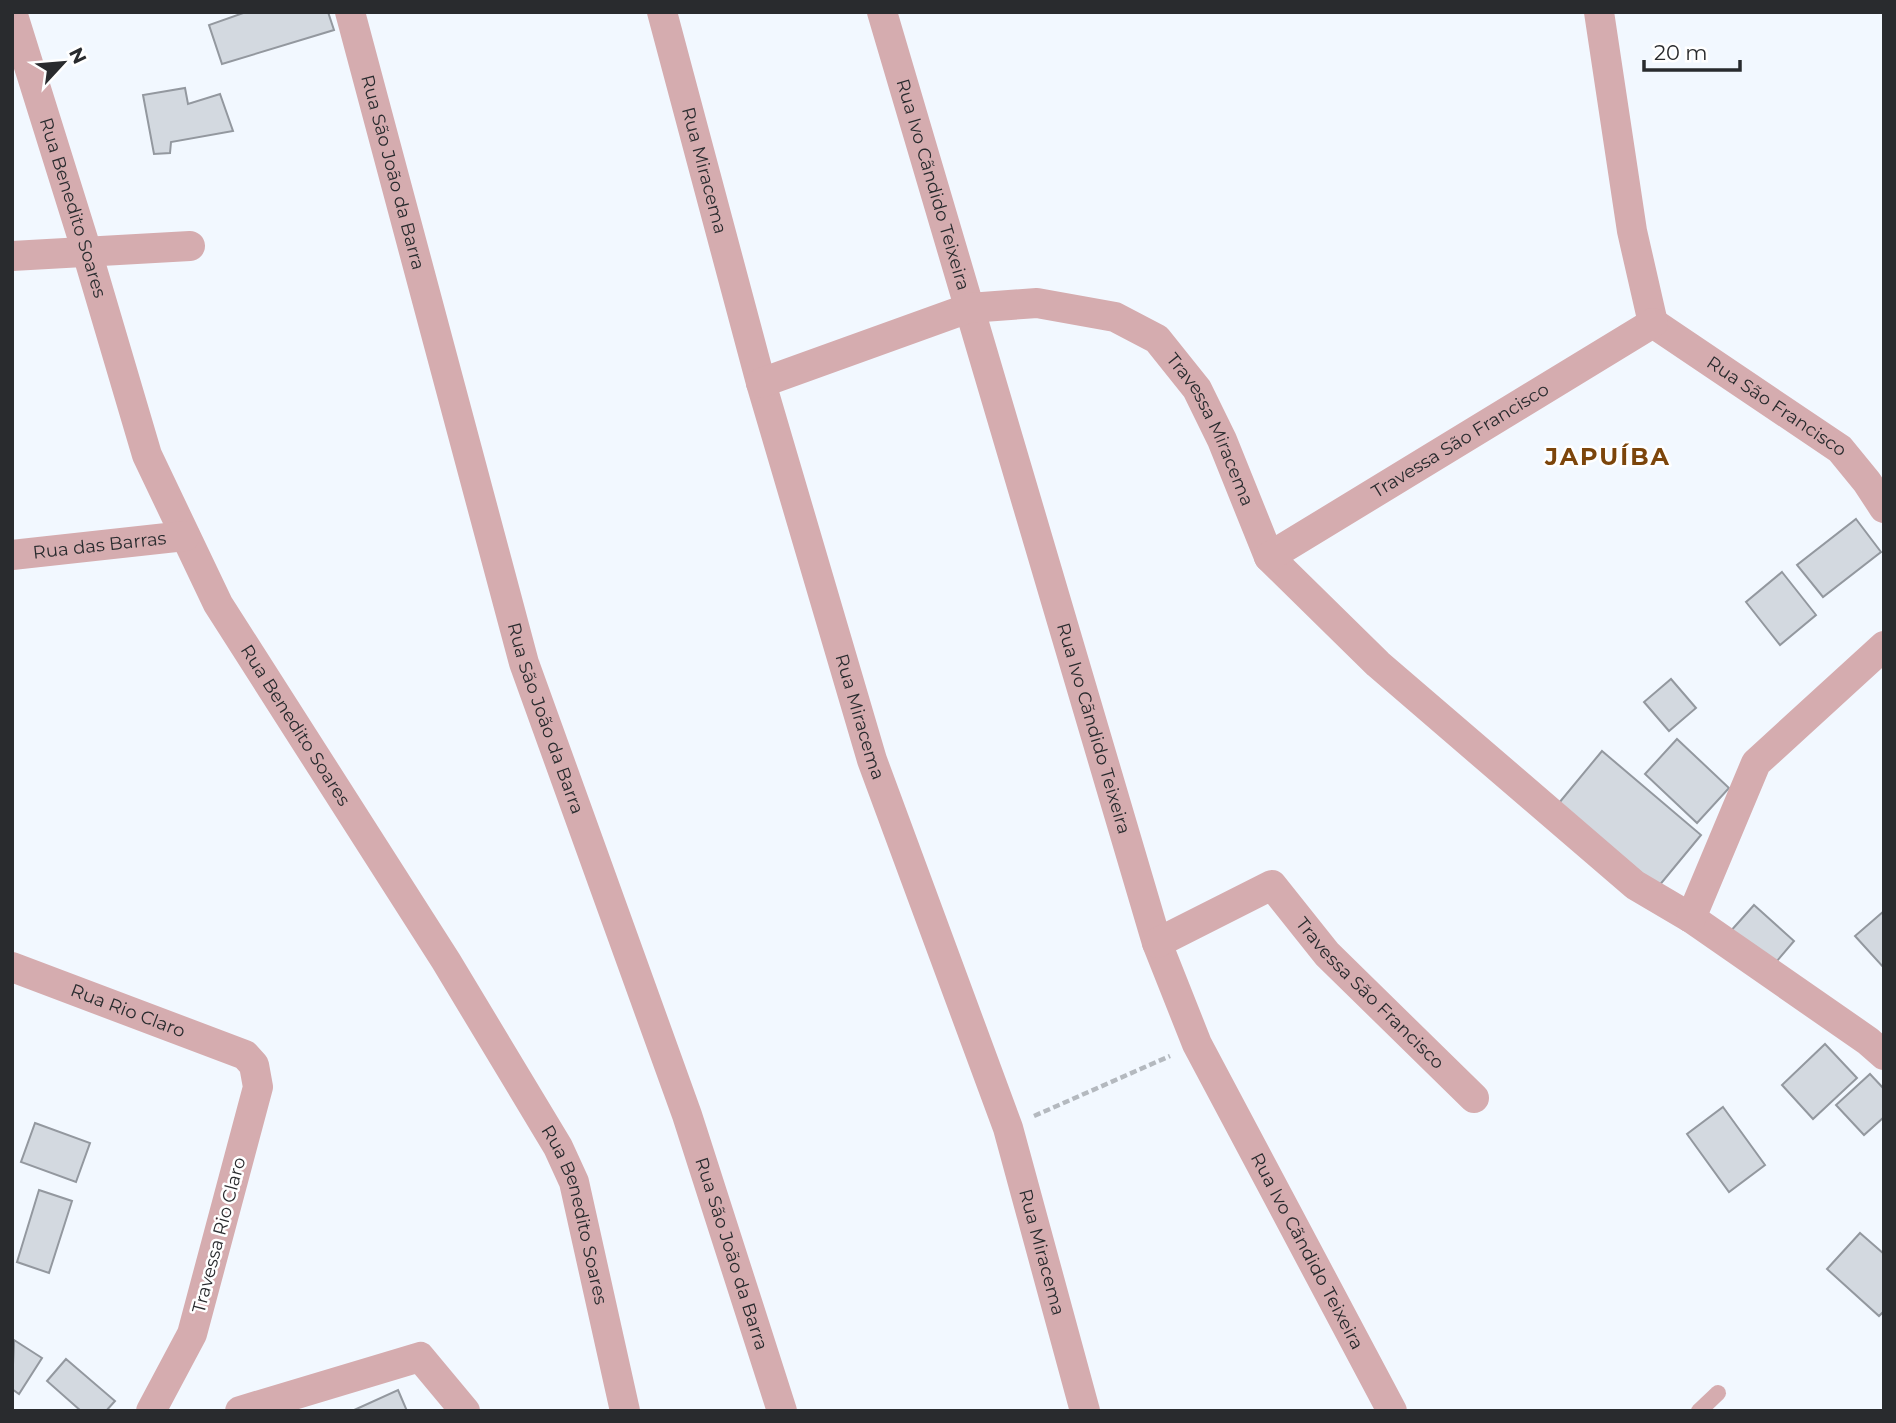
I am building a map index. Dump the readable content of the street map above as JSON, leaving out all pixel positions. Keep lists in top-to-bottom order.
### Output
{
  "streets": {
    "street": [
      "Rua Miracema",
      "Rua São João da Barra",
      "Rua Ivo Cãndido Teixeira",
      "Rua Benedito Soares",
      "Rua São Francisco",
      "Travessa Miracema",
      "Travessa São Francisco",
      "Rua das Barras",
      "Rua Rio Claro",
      "Travessa Rio Claro"
    ]
  },
  "crossings": [
    ["Rua Miracema", "Travessa Miracema"],
    ["Rua Ivo Cãndido Teixeira", "Travessa Miracema"],
    ["Rua Ivo Cãndido Teixeira", "Travessa São Francisco"],
    ["Rua Benedito Soares", "Rua das Barras"],
    ["Rua São Francisco", "Travessa São Francisco"],
    ["Travessa Miracema", "Travessa São Francisco"],
    ["Rua Rio Claro", "Travessa Rio Claro"]
  ],
  "districts": ["JAPUÍBA"],
  "scale_bar": "20 m",
  "north": "top right"
}
